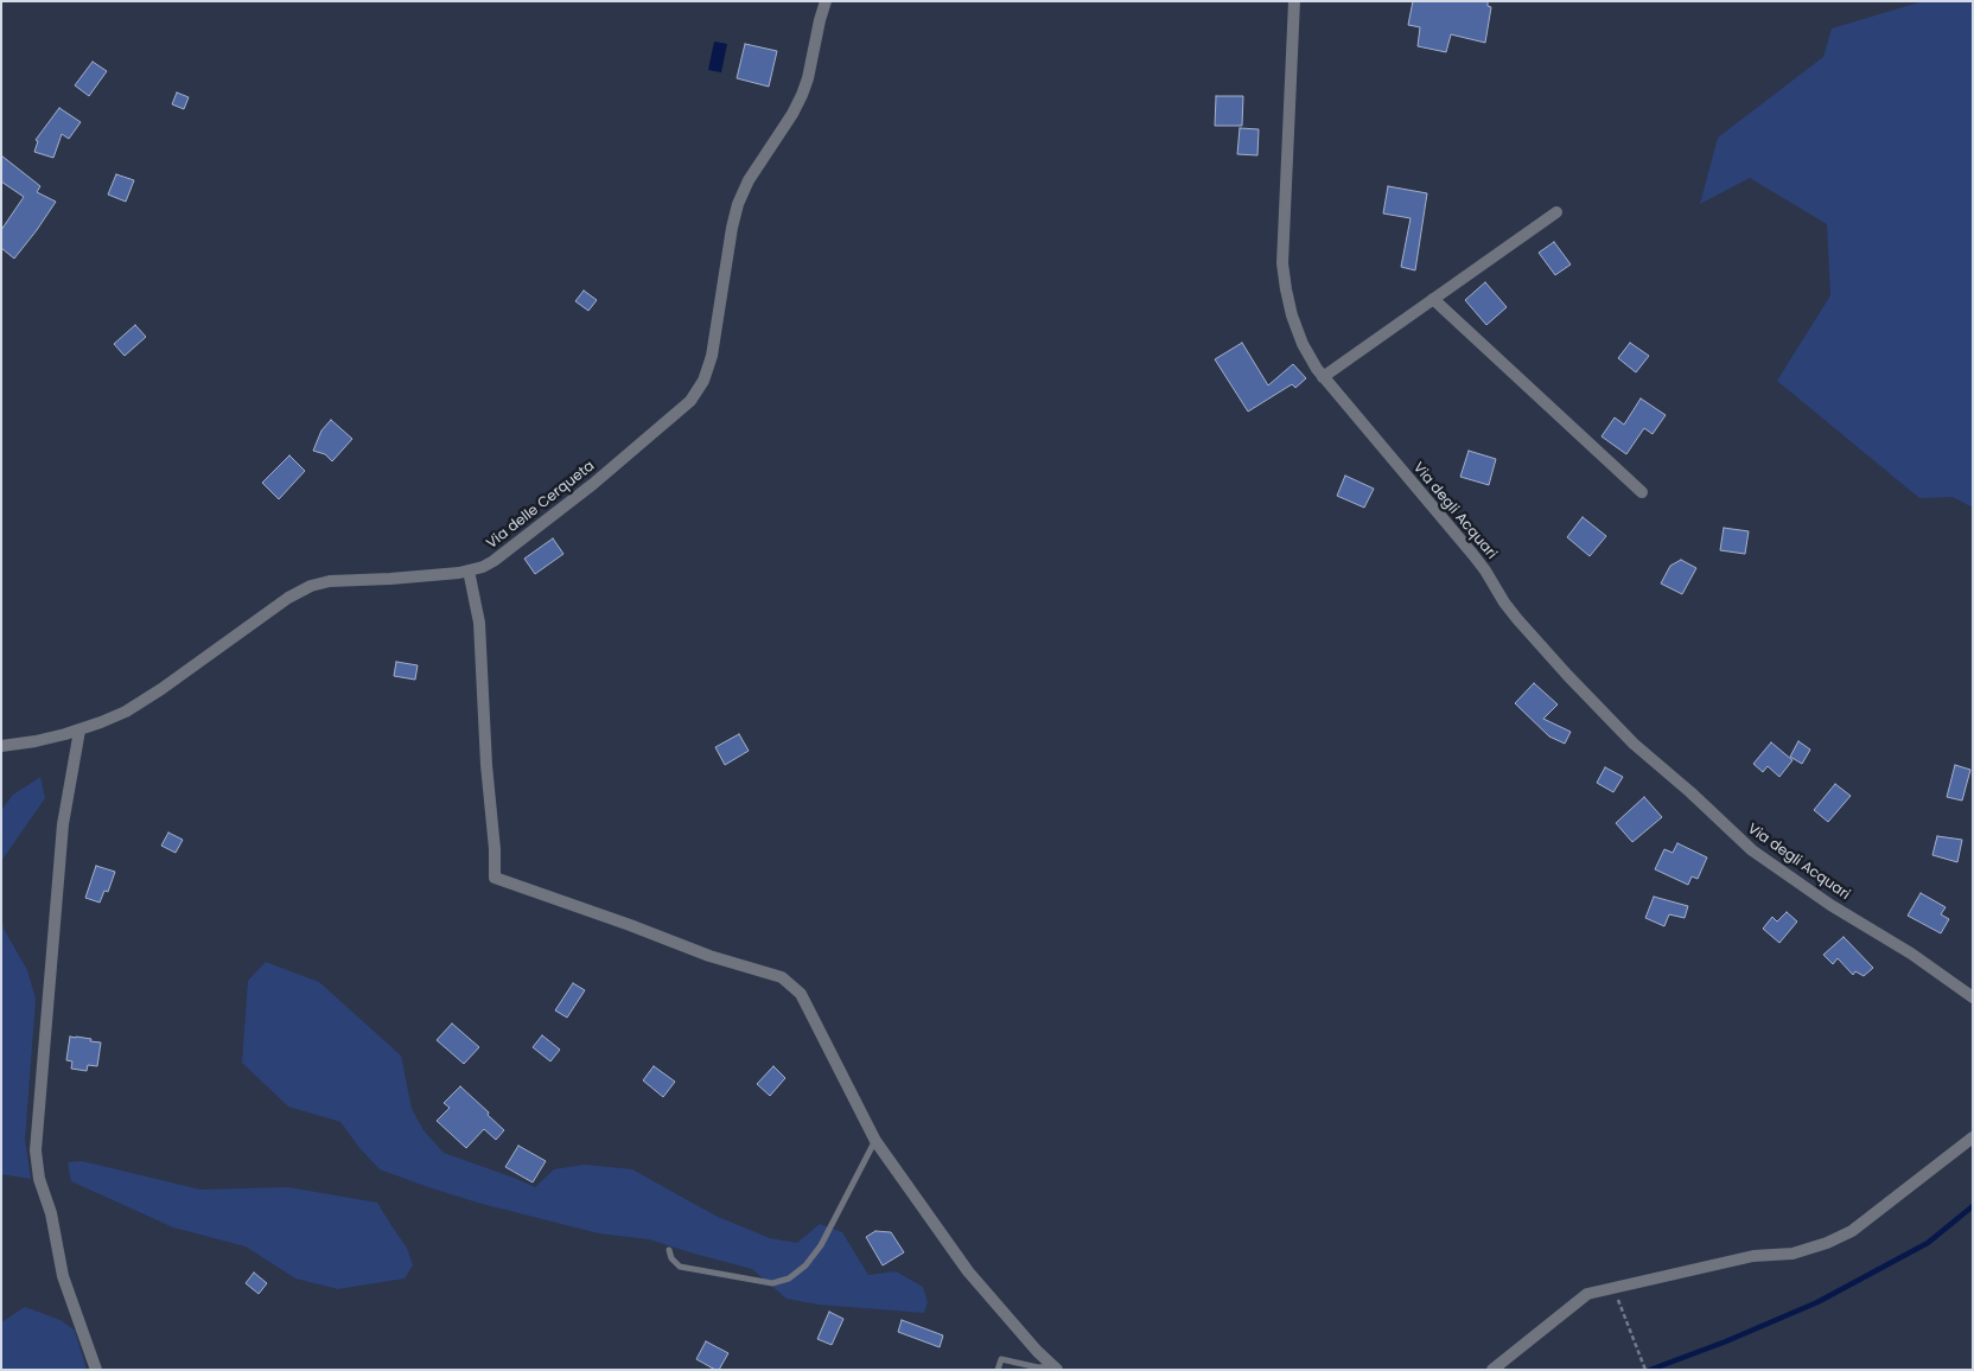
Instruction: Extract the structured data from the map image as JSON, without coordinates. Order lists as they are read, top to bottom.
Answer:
{
  "streets": {
    "street": ["Via delle Cerqueta", "Via degli Acquari"]
  }
}
